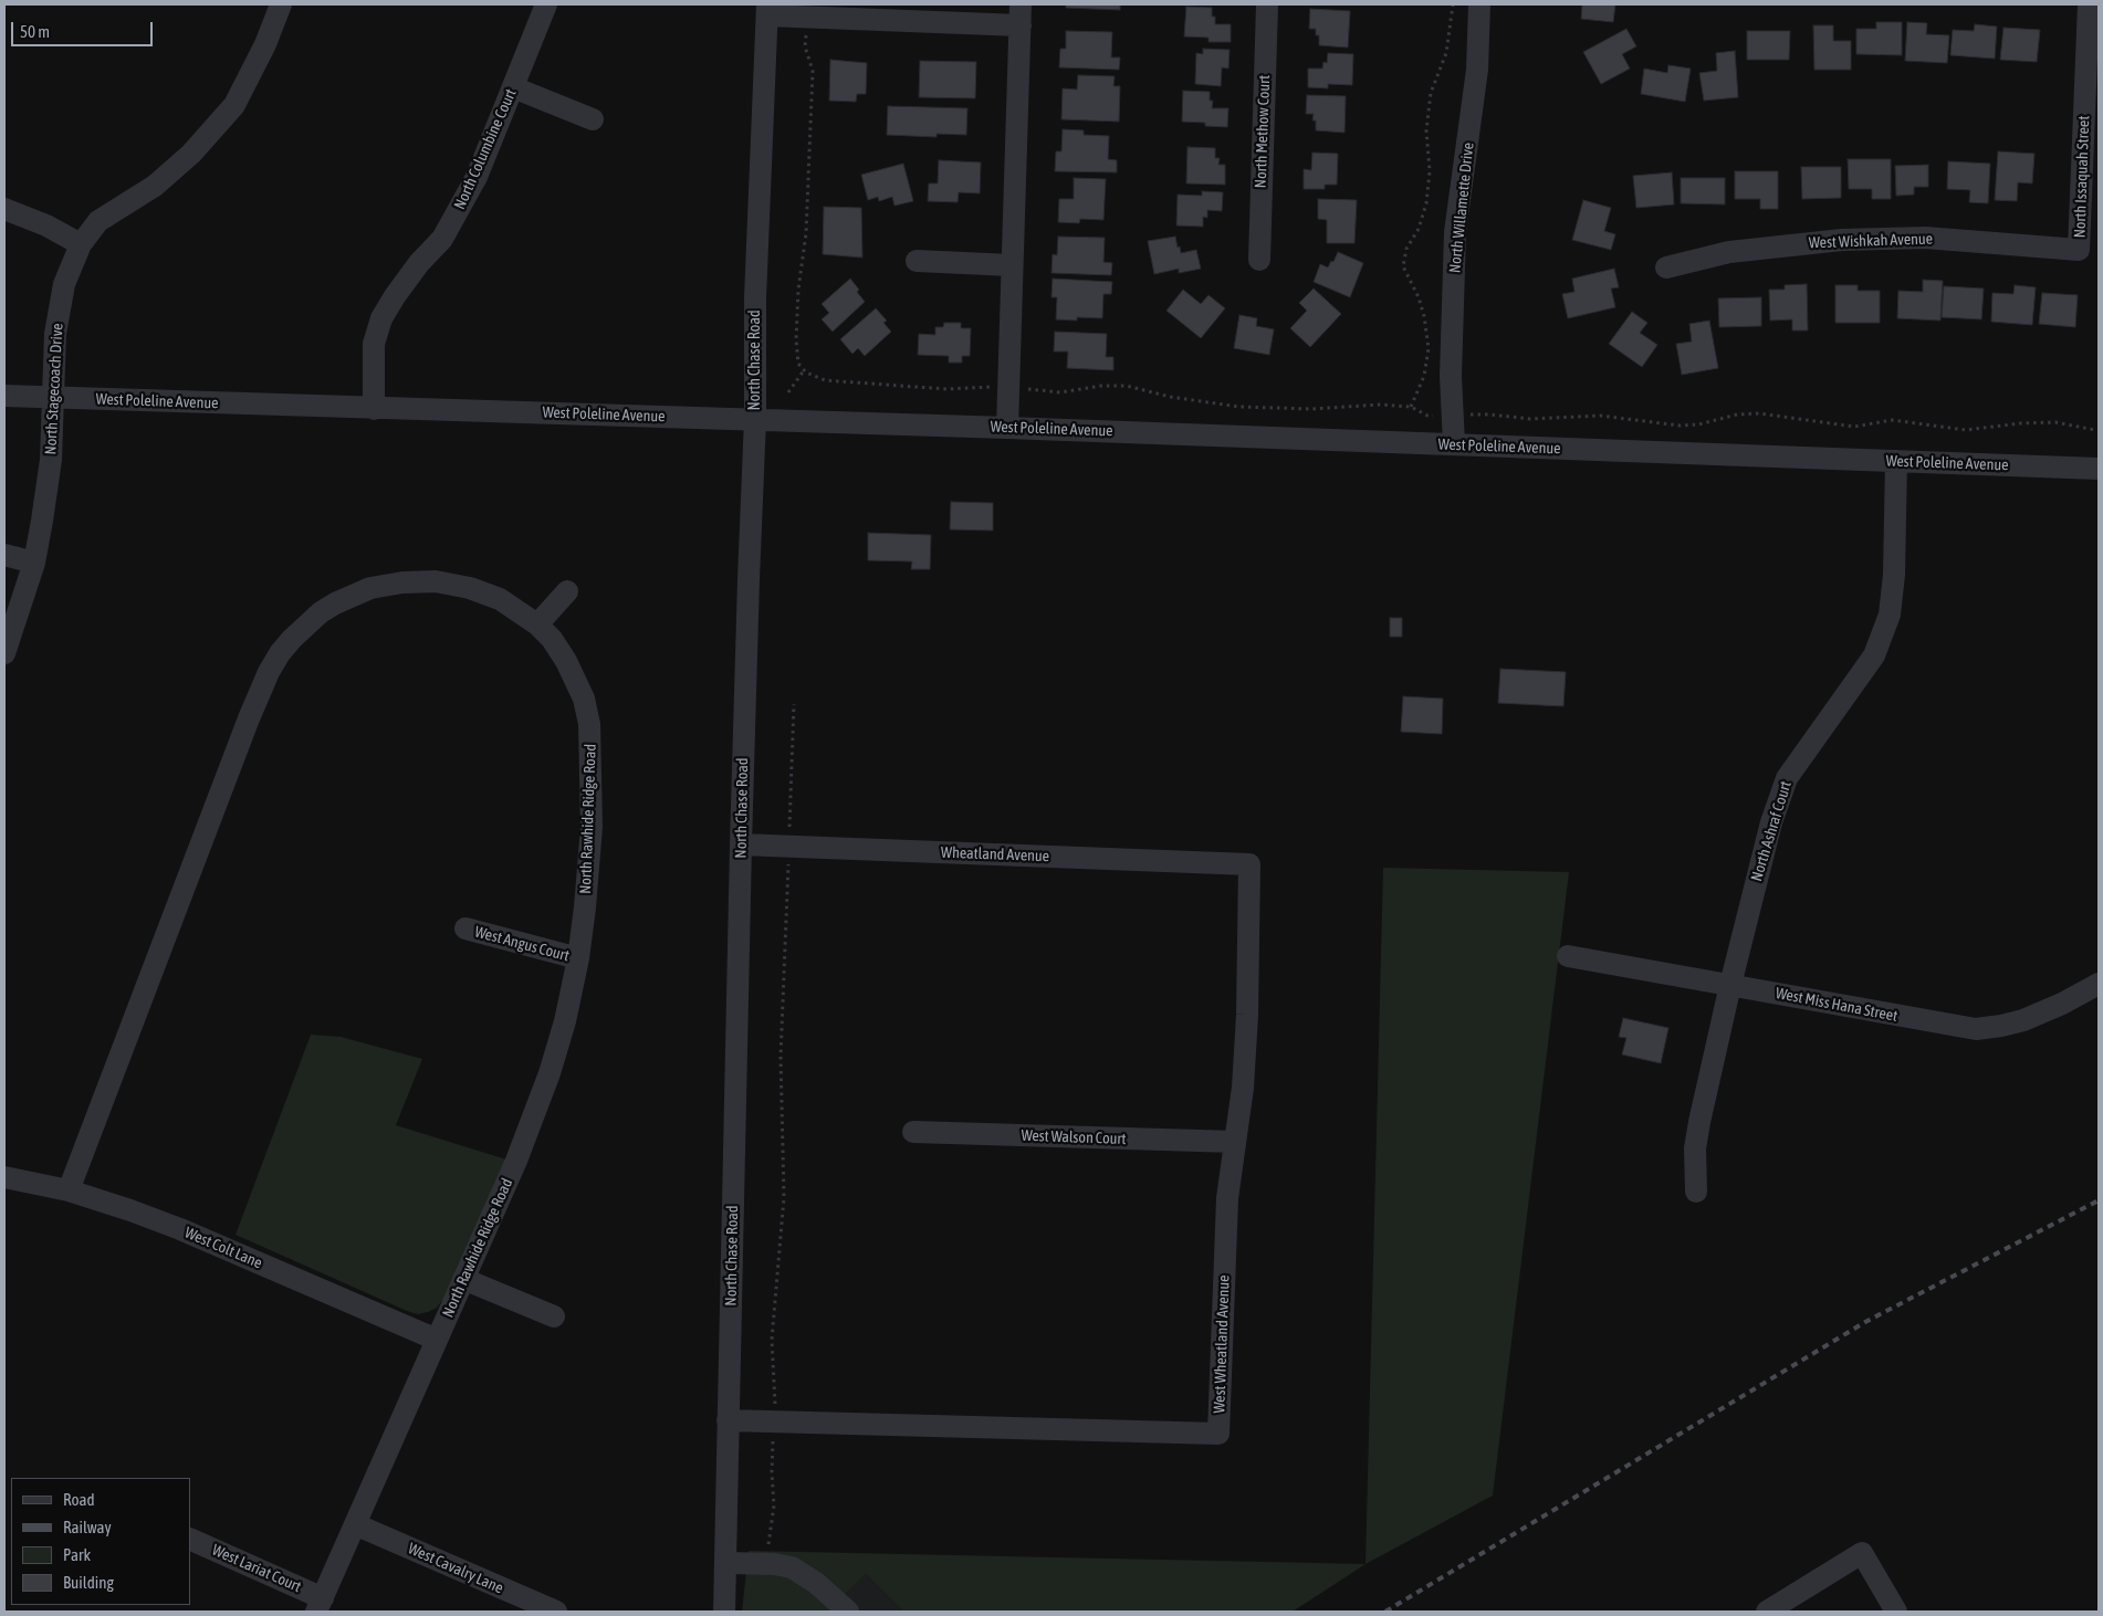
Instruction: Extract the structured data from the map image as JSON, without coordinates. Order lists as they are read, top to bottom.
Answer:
{
  "streets": {
    "street": [
      "North Methow Court",
      "North Columbine Court",
      "North Issaquah Street",
      "North Willamette Drive",
      "West Wishkah Avenue",
      "North Chase Road",
      "North Stagecoach Drive",
      "West Poleline Avenue",
      "North Rawhide Ridge Road",
      "North Ashraf Court",
      "Wheatland Avenue",
      "West Angus Court",
      "West Miss Hana Street",
      "West Walson Court",
      "West Colt Lane",
      "West Wheatland Avenue",
      "West Lariat Court",
      "West Cavalry Lane"
    ]
  },
  "crossings": [
    ["North Columbine Court", "West Poleline Avenue"],
    ["North Issaquah Street", "West Wishkah Avenue"],
    ["North Willamette Drive", "West Poleline Avenue"],
    ["North Chase Road", "West Poleline Avenue"],
    ["North Chase Road", "Wheatland Avenue"],
    ["North Chase Road", "West Wheatland Avenue"],
    ["North Stagecoach Drive", "West Poleline Avenue"],
    ["West Poleline Avenue", "North Ashraf Court"],
    ["North Rawhide Ridge Road", "West Angus Court"],
    ["North Rawhide Ridge Road", "West Colt Lane"],
    ["North Rawhide Ridge Road", "West Lariat Court"],
    ["North Rawhide Ridge Road", "West Cavalry Lane"],
    ["North Ashraf Court", "West Miss Hana Street"],
    ["Wheatland Avenue", "West Wheatland Avenue"],
    ["West Walson Court", "West Wheatland Avenue"]
  ],
  "legend": [
    "Road",
    "Railway",
    "Park",
    "Building"
  ],
  "scale_bar": "50 m"
}
